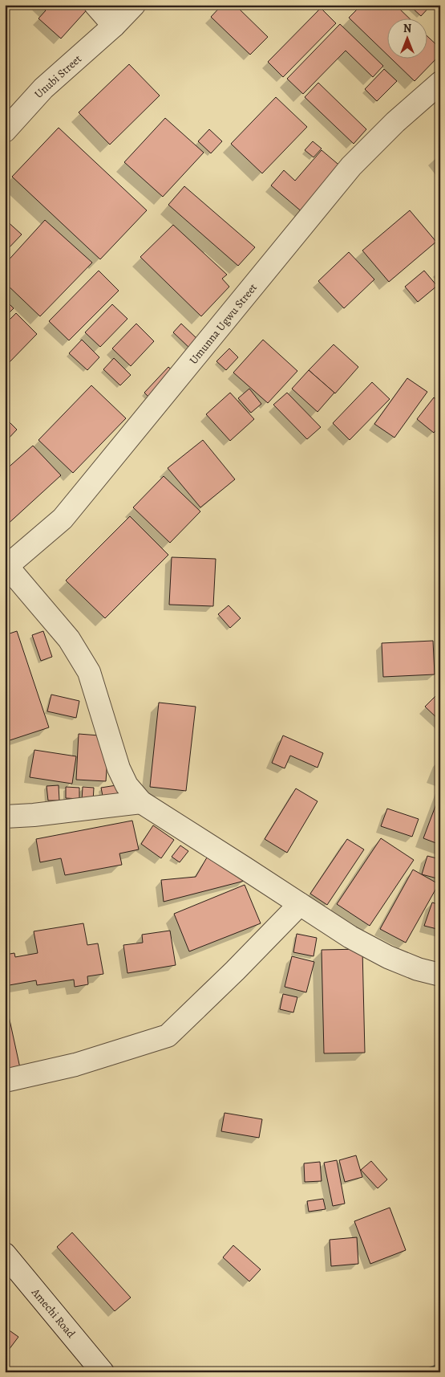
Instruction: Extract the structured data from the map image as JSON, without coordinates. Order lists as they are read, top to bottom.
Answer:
{
  "streets": {
    "street": ["Unubi Street", "Umunna Ugwu Street", "Amechi Road"]
  },
  "north": "top"
}
